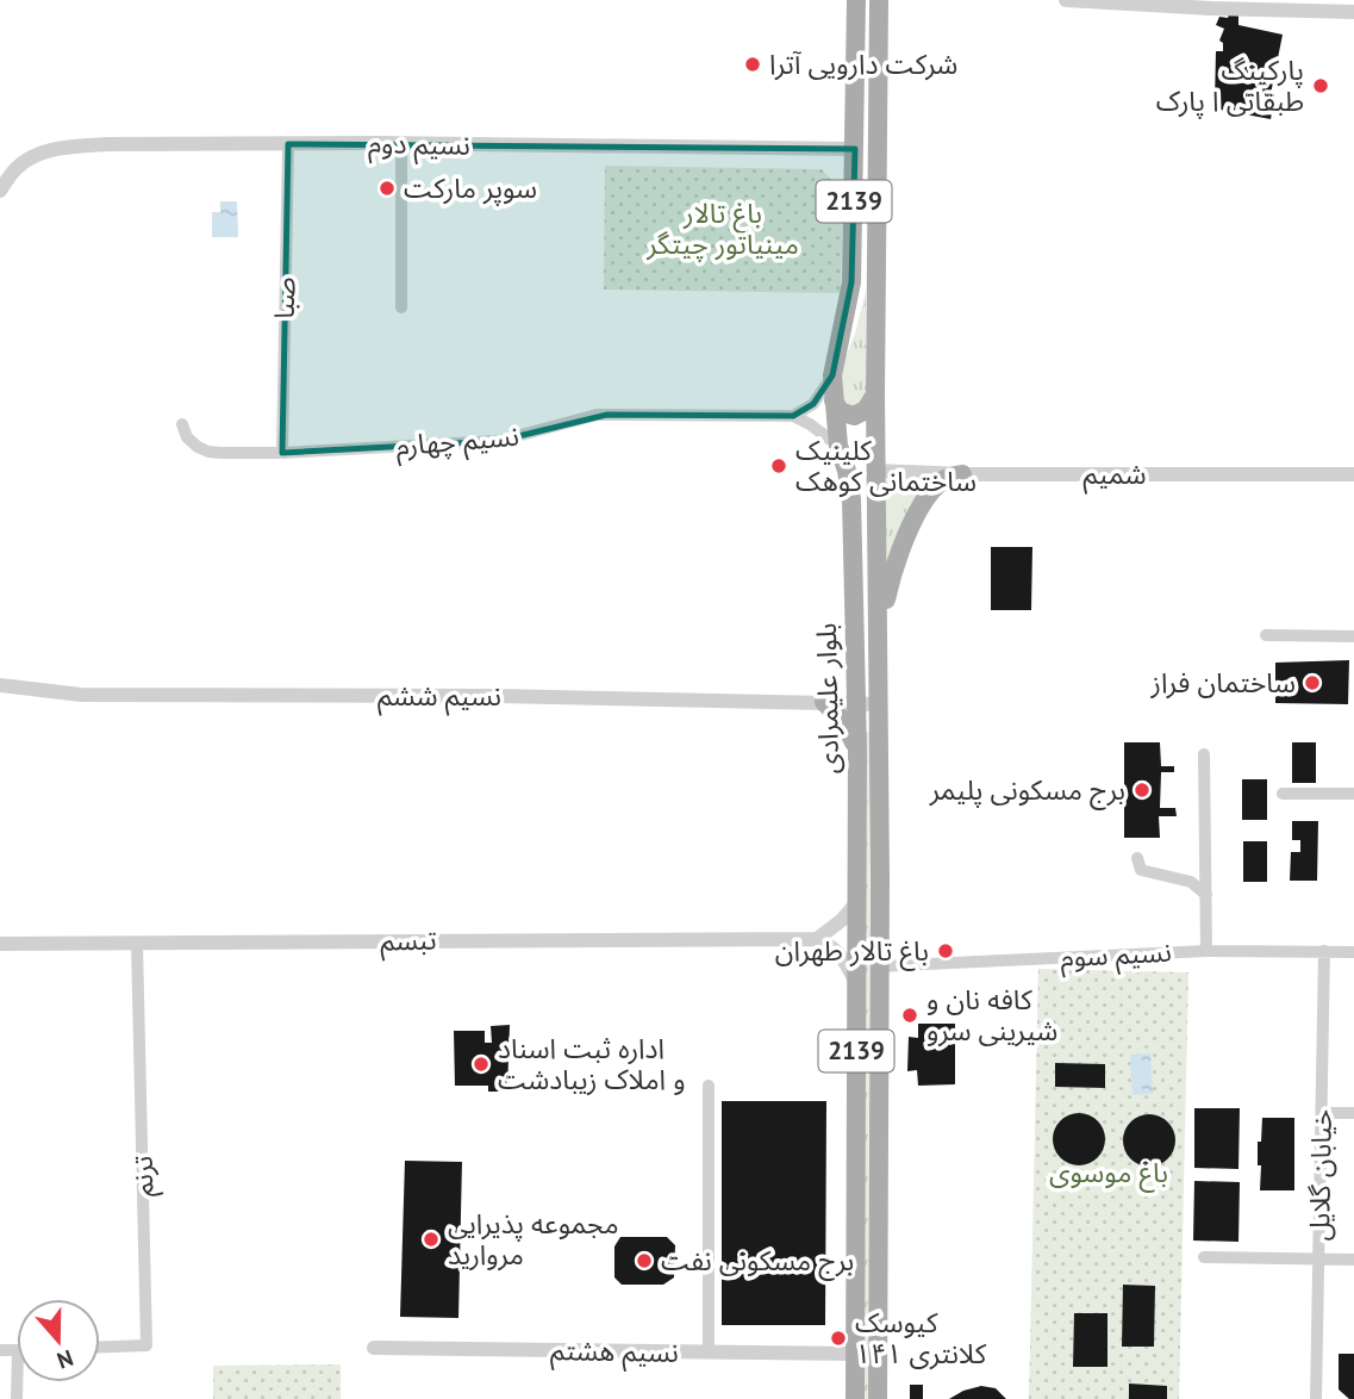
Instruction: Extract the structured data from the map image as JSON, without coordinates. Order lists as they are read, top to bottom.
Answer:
{
  "streets": {
    "main road": ["2139", "بلوار علیمرادی"],
    "street": [
      "نسیم دوم",
      "صبا",
      "نسیم چهارم",
      "شمیم",
      "نسیم ششم",
      "تبسم",
      "نسیم سوم",
      "خیابان گلایل",
      "ترنم",
      "نسیم هشتم"
    ]
  },
  "crossings": [
    ["نسیم دوم", "صبا"],
    ["نسیم دوم", "بلوار علیمرادی"],
    ["صبا", "نسیم چهارم"],
    ["شمیم", "بلوار علیمرادی"],
    ["نسیم ششم", "بلوار علیمرادی"],
    ["بلوار علیمرادی", "نسیم سوم"],
    ["بلوار علیمرادی", "نسیم هشتم"],
    ["تبسم", "ترنم"],
    ["نسیم سوم", "خیابان گلایل"]
  ],
  "parks": ["باغ تالار مینیاتور چیتگر", "باغ موسوی"],
  "places": [
    "شرکت دارویی آترا",
    "پارکینگ طبقاتی ا پارک",
    "سوپر مارکت",
    "کلینیک ساختمانی کوهک",
    "ساختمان فراز",
    "برج مسکونی پلیمر",
    "باغ تالار طهران",
    "کافه نان و شیرینی سرو",
    "اداره ثبت اسناد و املاک زیبادشت",
    "مجموعه پذیرایی مروارید",
    "برج مسکونی نفت",
    "کیوسک کلانتری ۱۴۱"
  ],
  "north": "bottom"
}
